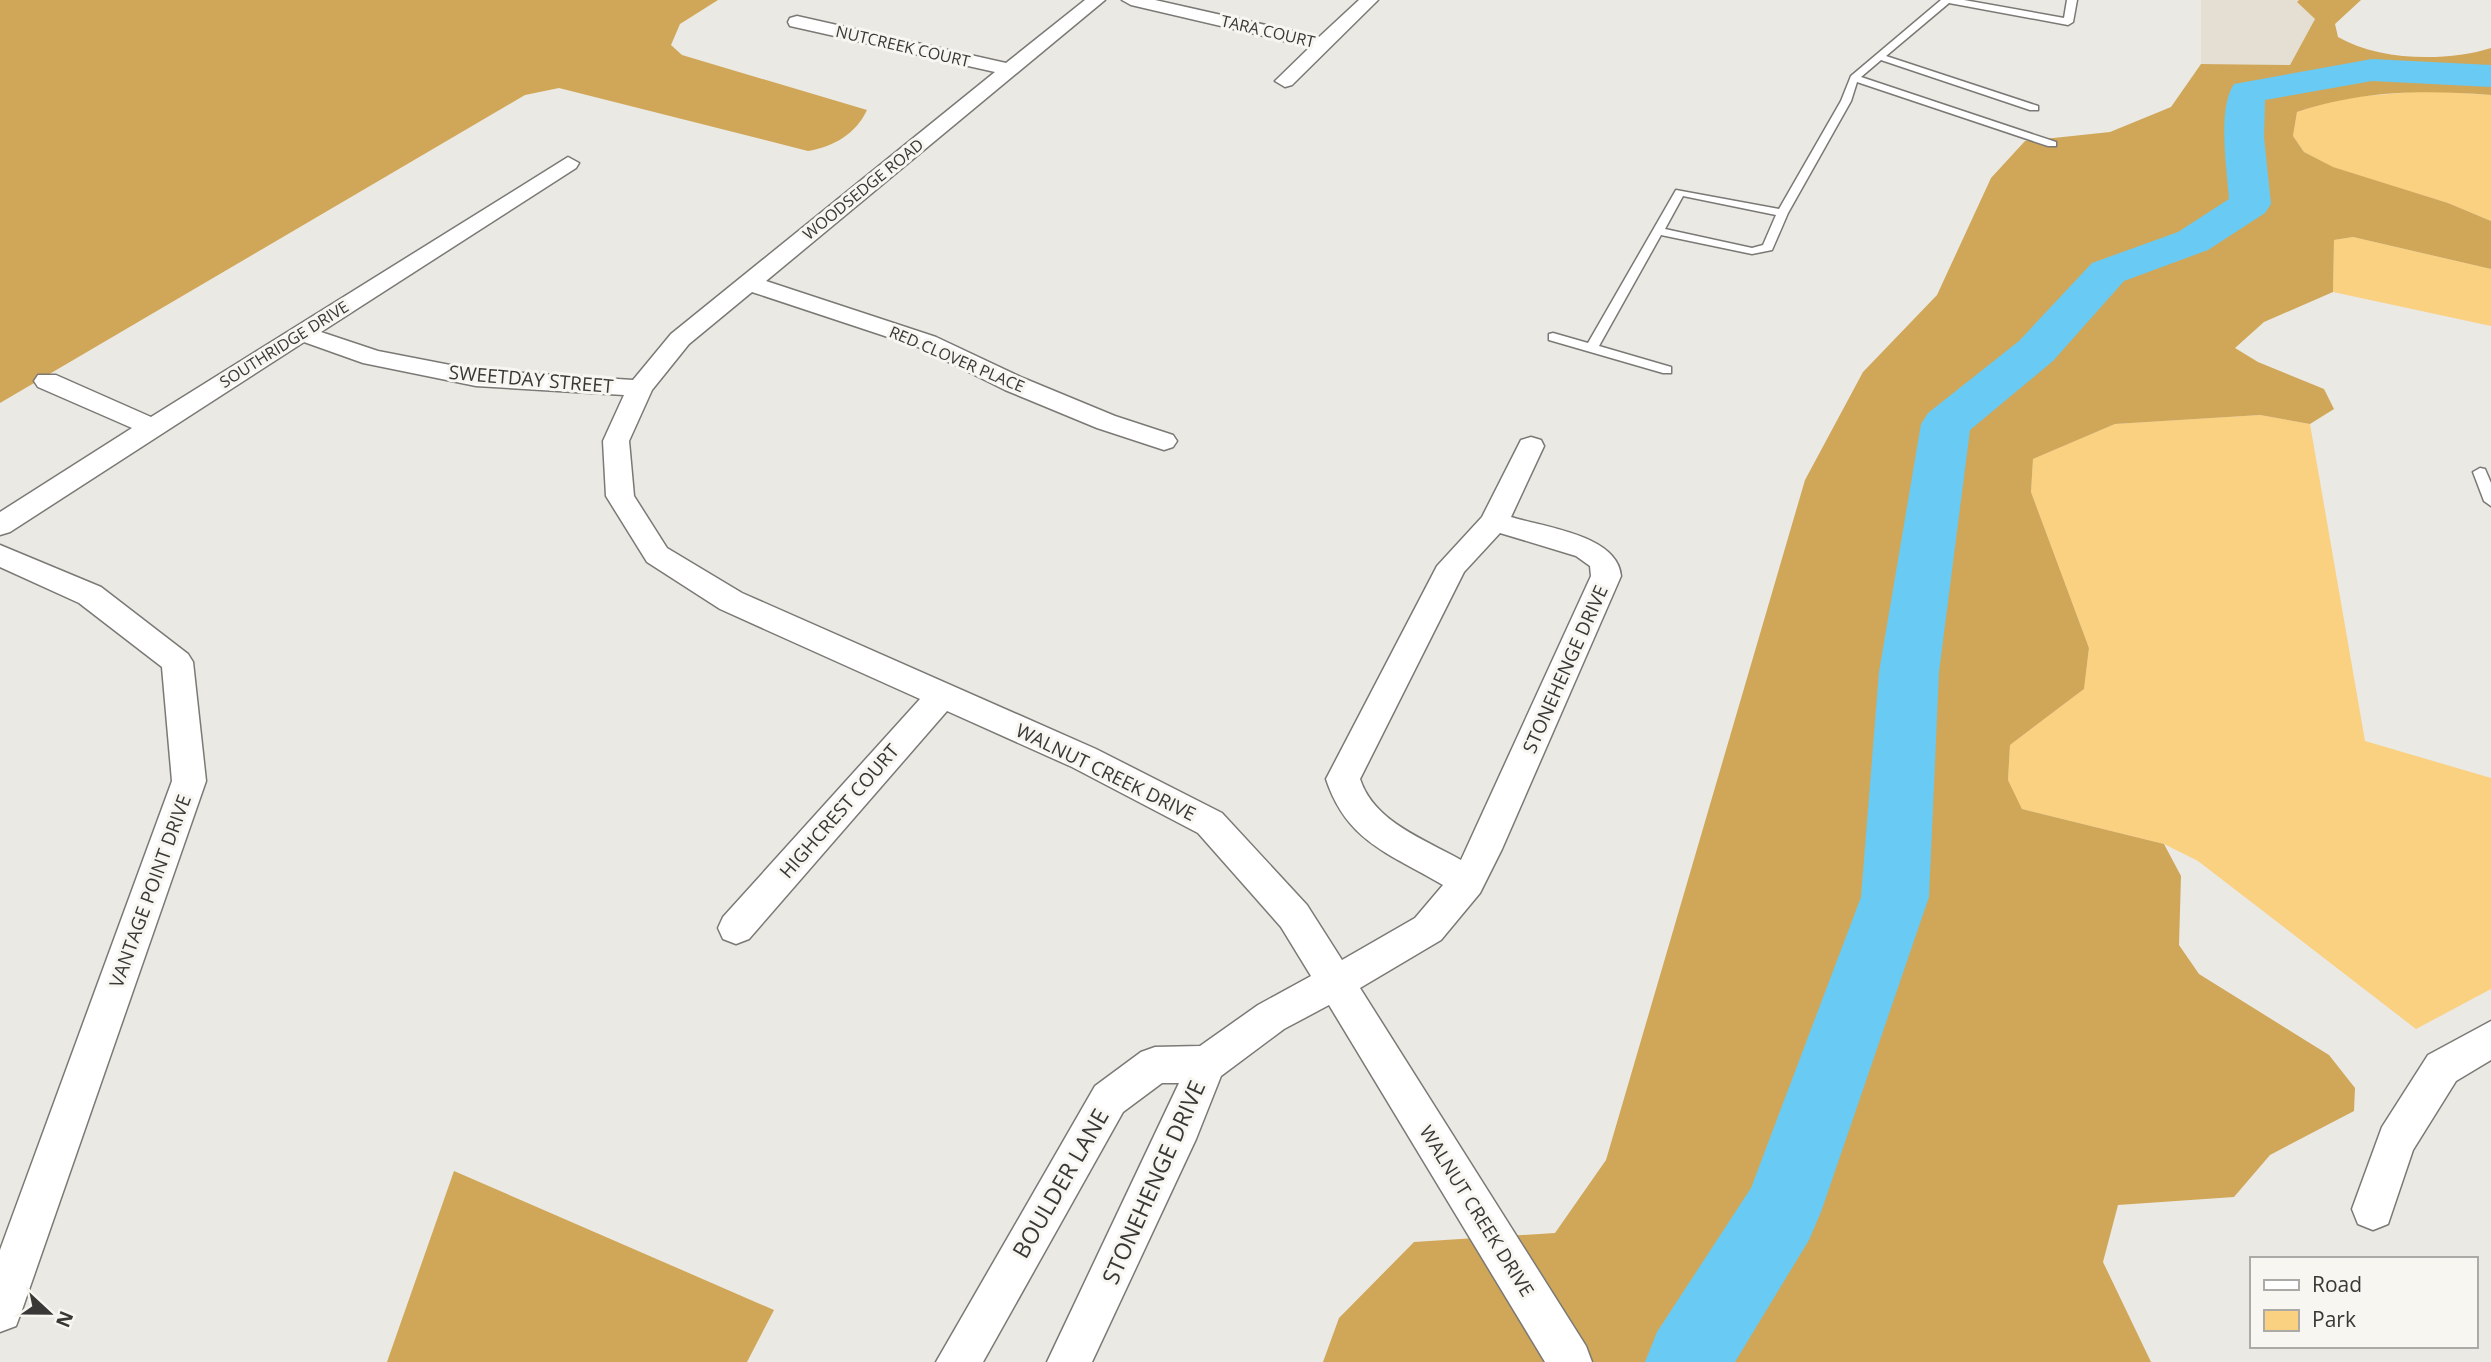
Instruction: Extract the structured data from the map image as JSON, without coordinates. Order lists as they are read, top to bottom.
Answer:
{
  "streets": {
    "street": [
      "TARA COURT",
      "NUTCREEK COURT",
      "WOODSEDGE ROAD",
      "SOUTHRIDGE DRIVE",
      "RED CLOVER PLACE",
      "SWEETDAY STREET",
      "STONEHENGE DRIVE",
      "WALNUT CREEK DRIVE",
      "HIGHCREST COURT",
      "VANTAGE POINT DRIVE",
      "BOULDER LANE"
    ]
  },
  "crossings": [
    ["NUTCREEK COURT", "WOODSEDGE ROAD"],
    ["WOODSEDGE ROAD", "RED CLOVER PLACE"],
    ["WOODSEDGE ROAD", "SWEETDAY STREET"],
    ["WOODSEDGE ROAD", "WALNUT CREEK DRIVE"],
    ["SOUTHRIDGE DRIVE", "SWEETDAY STREET"],
    ["SWEETDAY STREET", "WALNUT CREEK DRIVE"],
    ["STONEHENGE DRIVE", "WALNUT CREEK DRIVE"],
    ["STONEHENGE DRIVE", "BOULDER LANE"],
    ["WALNUT CREEK DRIVE", "HIGHCREST COURT"]
  ],
  "legend": ["Road", "Park"],
  "north": "right"
}
